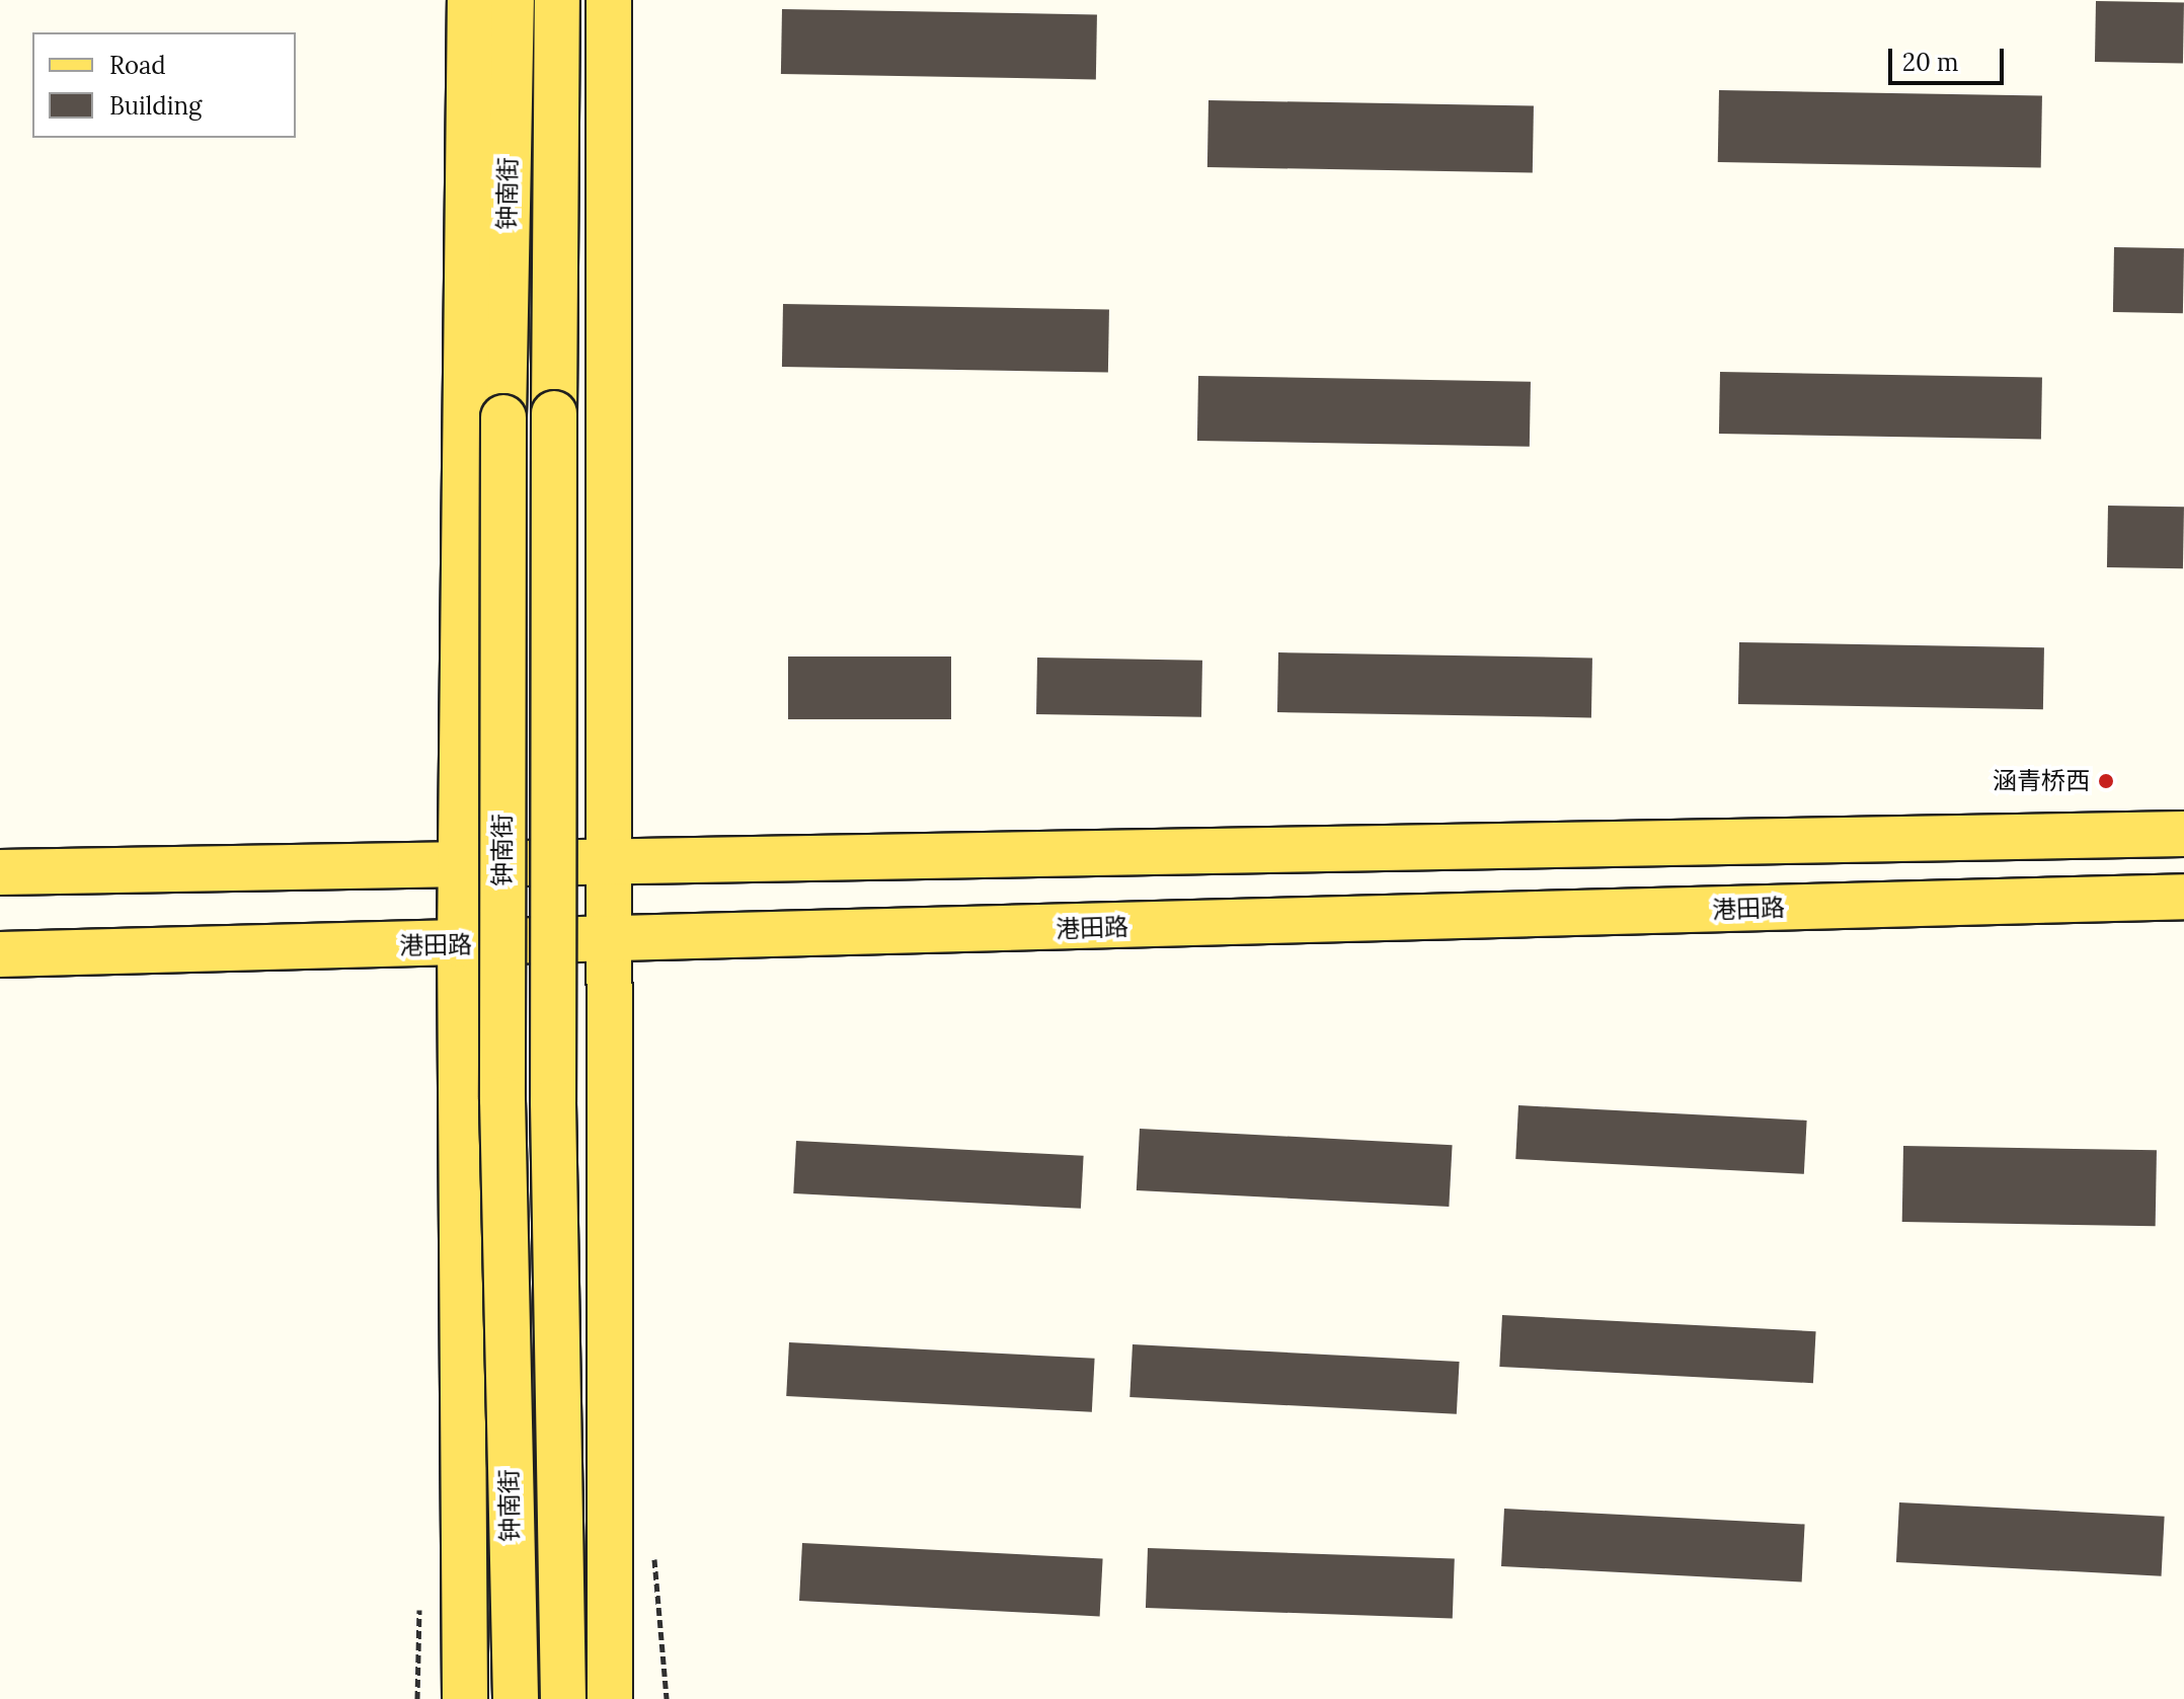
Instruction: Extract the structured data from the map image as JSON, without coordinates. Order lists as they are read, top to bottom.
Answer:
{
  "streets": {
    "main road": ["钟南街", "港田路"]
  },
  "places": ["涵青桥西"],
  "legend": ["Road", "Building"],
  "scale_bar": "20 m"
}
